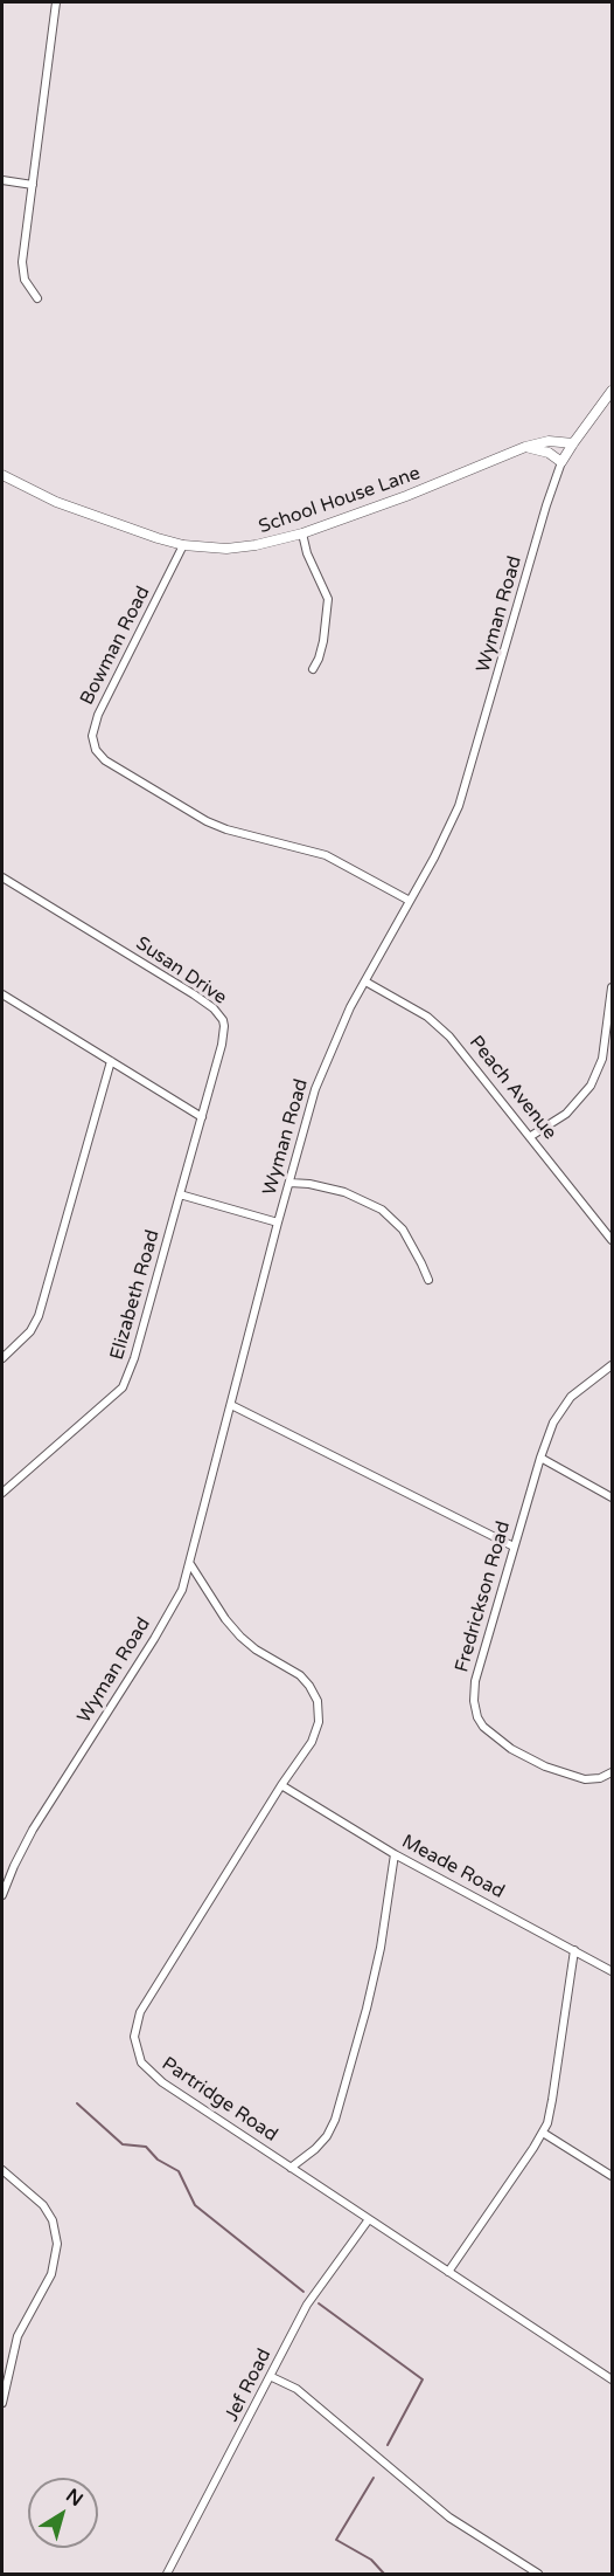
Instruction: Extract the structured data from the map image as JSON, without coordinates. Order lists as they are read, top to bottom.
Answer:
{
  "streets": {
    "street": [
      "School House Lane",
      "Wyman Road",
      "Bowman Road",
      "Susan Drive",
      "Peach Avenue",
      "Elizabeth Road",
      "Fredrickson Road",
      "Meade Road",
      "Partridge Road",
      "Jef Road"
    ]
  },
  "crossings": [
    ["School House Lane", "Wyman Road"],
    ["School House Lane", "Bowman Road"],
    ["Wyman Road", "Bowman Road"],
    ["Wyman Road", "Peach Avenue"],
    ["Wyman Road", "Partridge Road"],
    ["Susan Drive", "Elizabeth Road"],
    ["Meade Road", "Partridge Road"],
    ["Partridge Road", "Jef Road"]
  ],
  "north": "top right"
}
